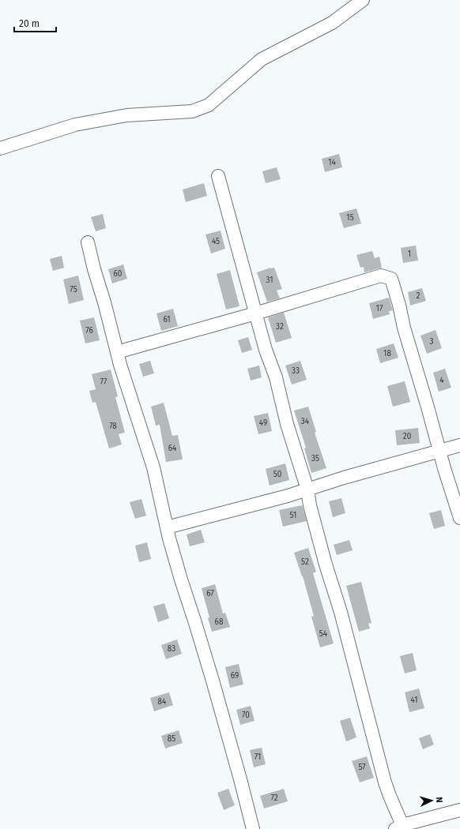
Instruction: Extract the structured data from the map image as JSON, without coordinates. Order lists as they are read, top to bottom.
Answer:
{
  "house_numbers": [
    "14",
    "15",
    "45",
    "1",
    "60",
    "31",
    "75",
    "2",
    "17",
    "61",
    "32",
    "76",
    "3",
    "18",
    "33",
    "4",
    "77",
    "34",
    "49",
    "78",
    "20",
    "64",
    "35",
    "50",
    "51",
    "52",
    "67",
    "68",
    "54",
    "83",
    "69",
    "41",
    "84",
    "70",
    "85",
    "71",
    "57",
    "72"
  ],
  "scale_bar": "20 m",
  "north": "right"
}
